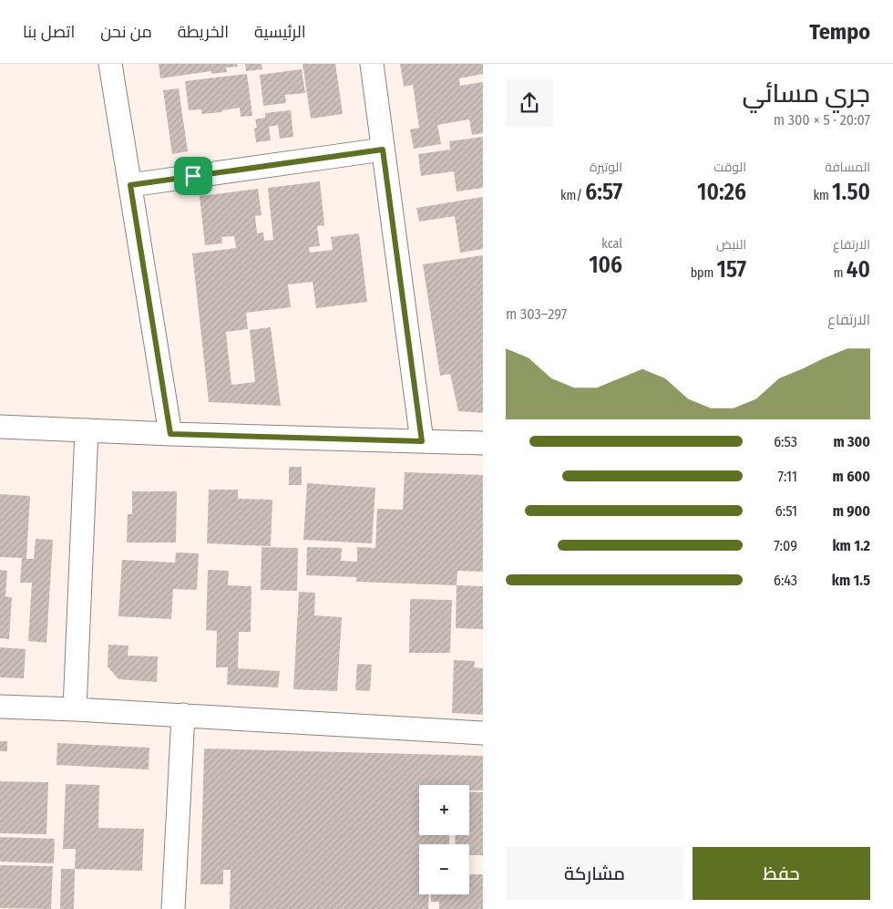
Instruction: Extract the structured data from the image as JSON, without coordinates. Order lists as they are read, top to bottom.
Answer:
{
  "page": {
    "header": "Tempo",
    "nav": [
      "الرئيسية",
      "الخريطة",
      "من نحن",
      "اتصل بنا"
    ],
    "heading": ["جري مسائي", "20:07 · 5 × 300 m"],
    "stats": [
      ["المسافة", "1.50 km"],
      ["الوقت", "10:26"],
      ["الوتيرة", "6:57 /km"],
      ["الارتفاع", "40 m"],
      ["النبض", "157 bpm"],
      ["kcal", "106"]
    ],
    "chart": ["الارتفاع", "297–303 m"],
    "list": [
      {
        "name": "300 m",
        "note": "6:53"
      },
      {
        "name": "600 m",
        "note": "7:11"
      },
      {
        "name": "900 m",
        "note": "6:51"
      },
      {
        "name": "1.2 km",
        "note": "7:09"
      },
      {
        "name": "1.5 km",
        "note": "6:43"
      }
    ],
    "map_buttons": ["+", "−"],
    "buttons": ["حفظ", "مشاركة"]
  }
}
